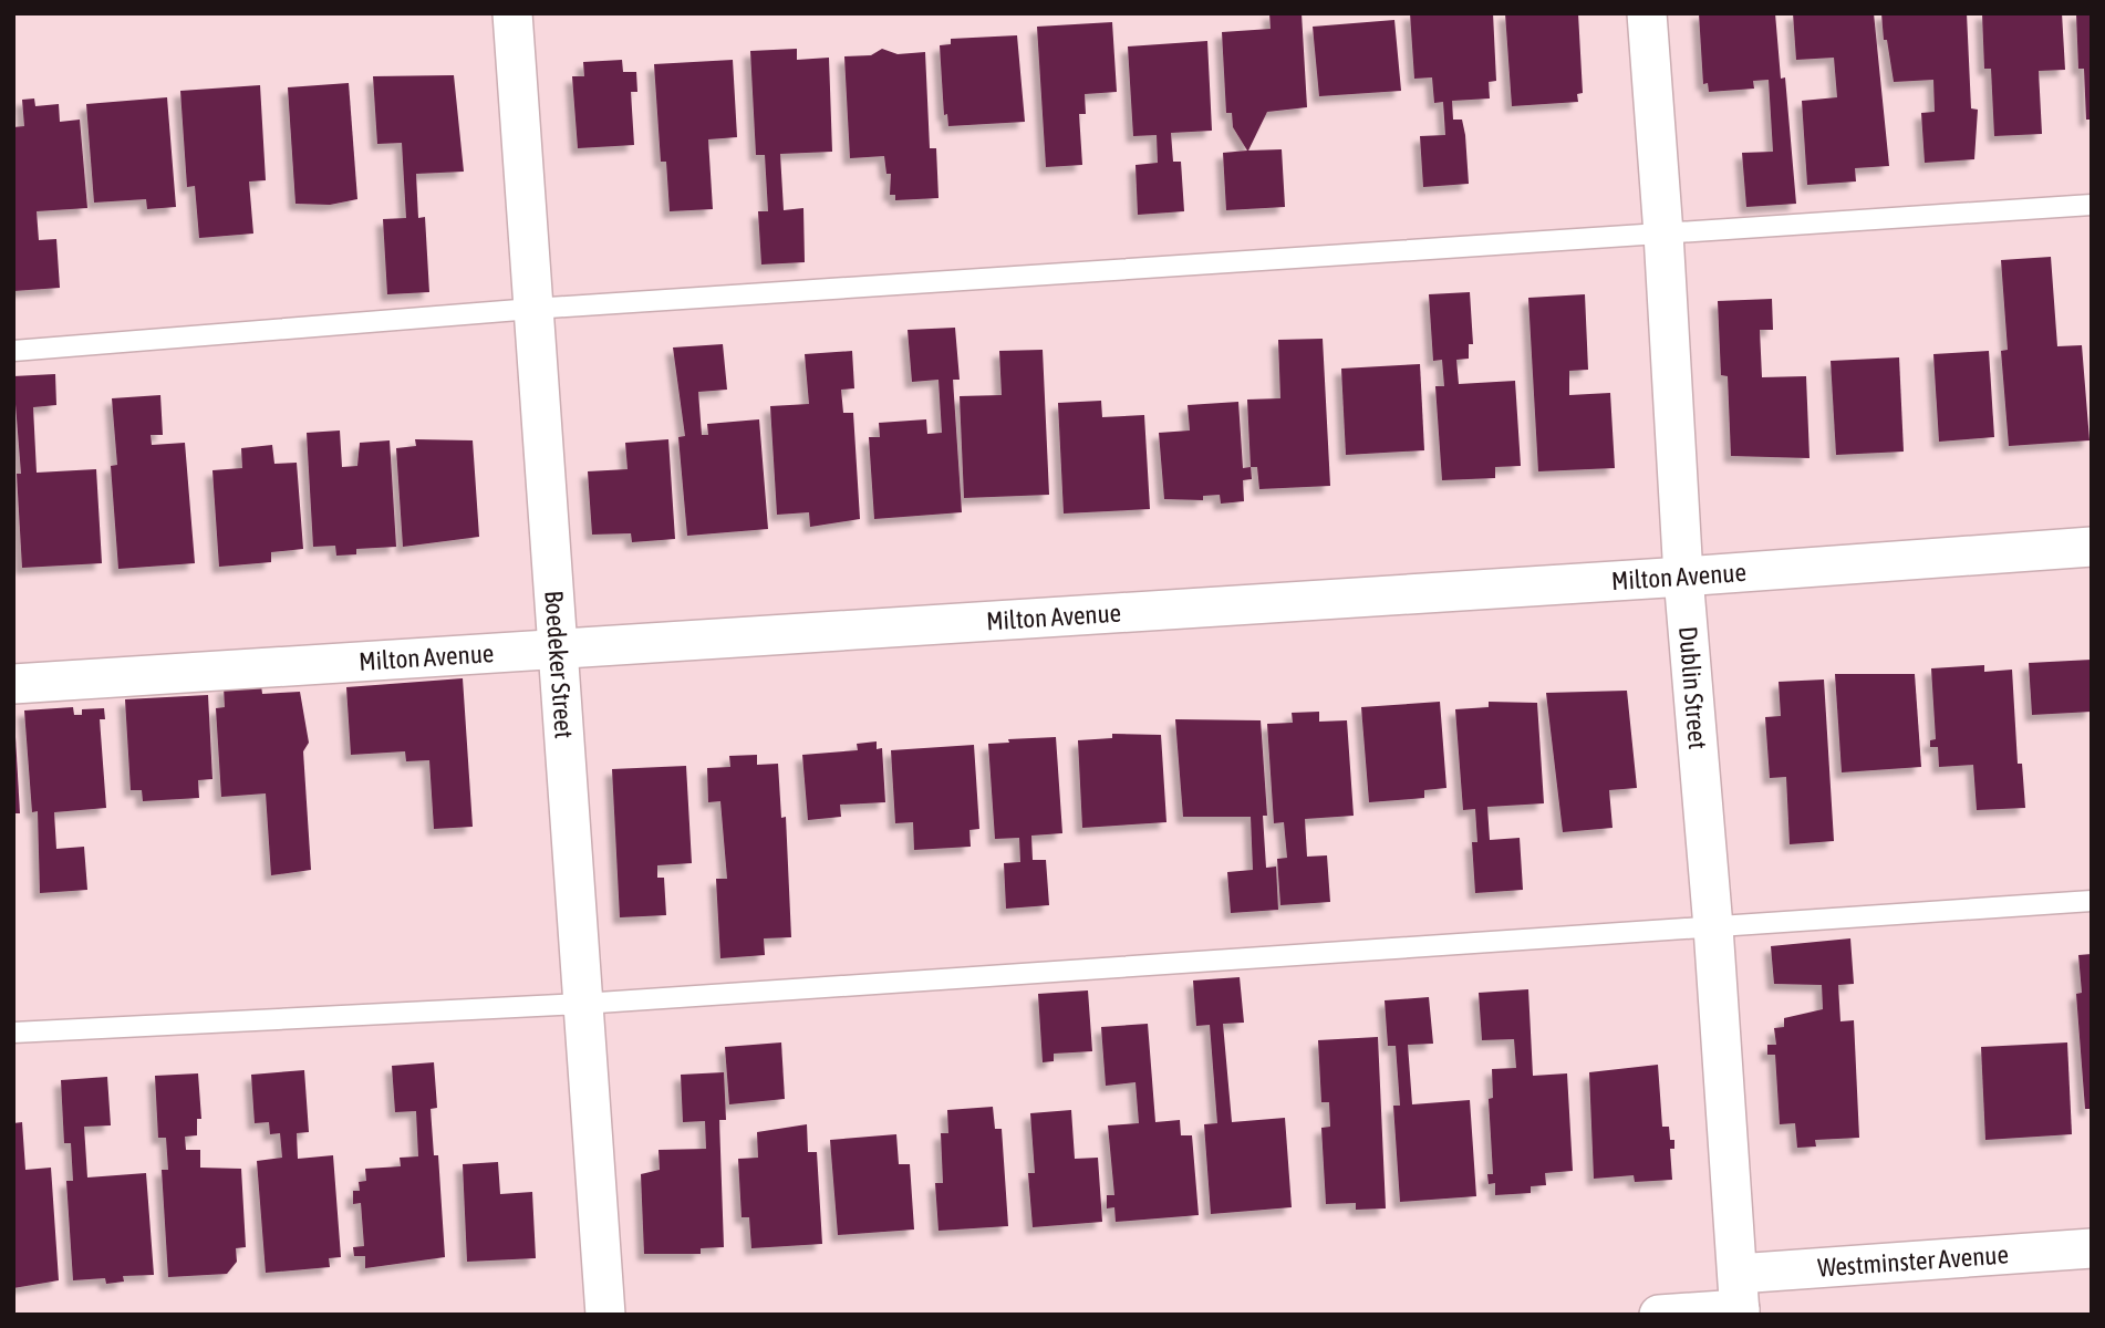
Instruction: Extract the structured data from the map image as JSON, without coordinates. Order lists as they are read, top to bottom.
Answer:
{
  "streets": {
    "street": [
      "Milton Avenue",
      "Boedeker Street",
      "Dublin Street",
      "Westminster Avenue"
    ]
  },
  "crossings": [
    ["Milton Avenue", "Boedeker Street"],
    ["Milton Avenue", "Dublin Street"],
    ["Dublin Street", "Westminster Avenue"]
  ]
}
